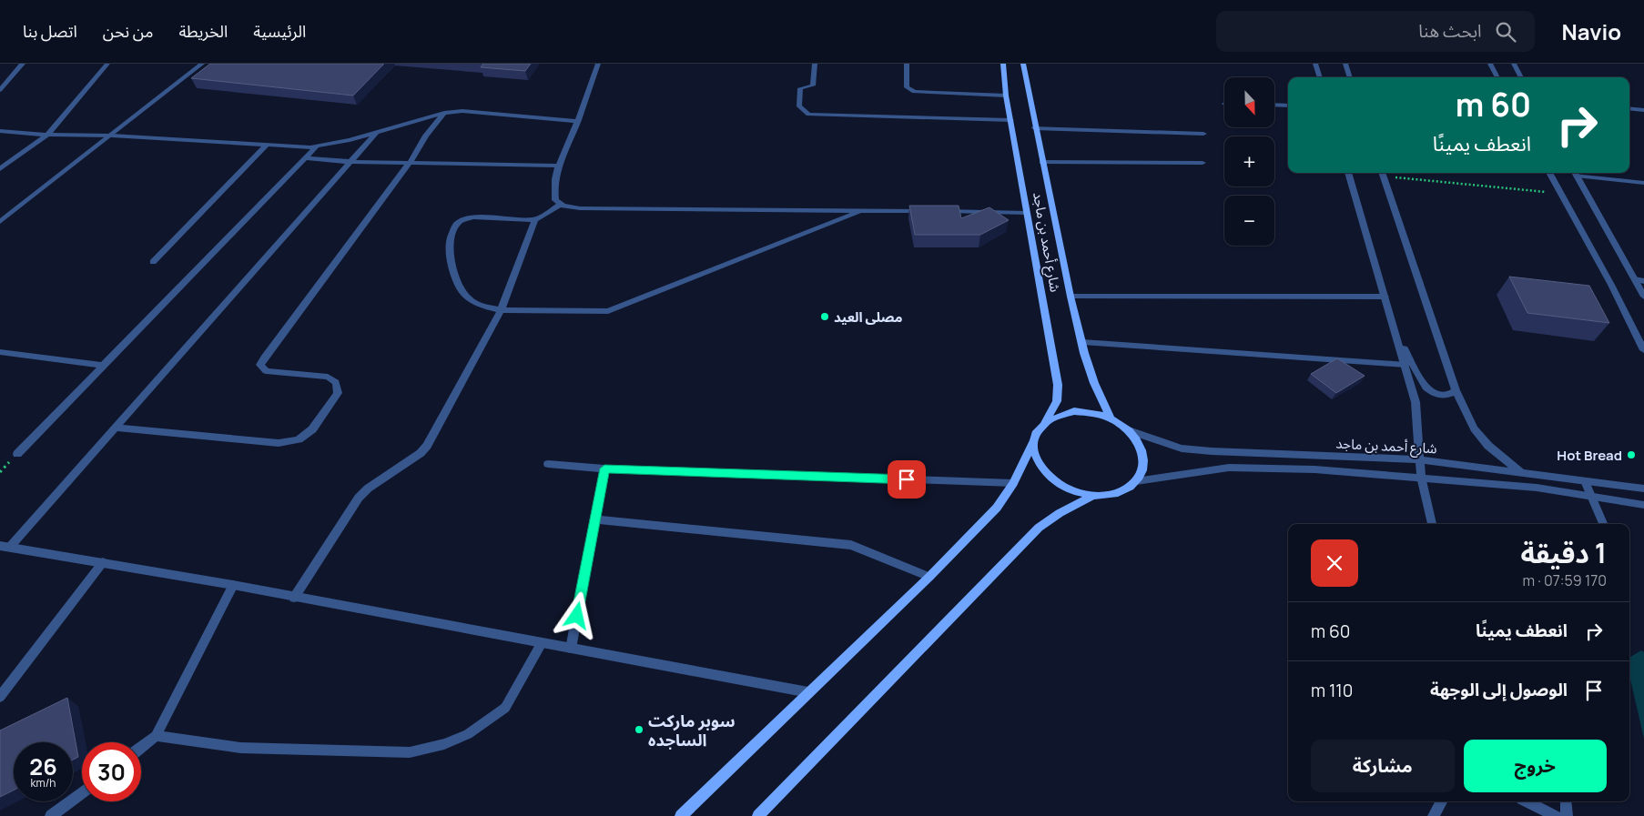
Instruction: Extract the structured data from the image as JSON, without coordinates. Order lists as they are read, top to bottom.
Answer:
{
  "streets": {
    "main road": ["شارع أحمد بن ماجد"]
  },
  "places": ["مصلى العيد", "Hot Bread", "سوبر ماركت الساجده"],
  "north": "bottom",
  "page": {
    "header": "Navio",
    "search": "ابحث هنا",
    "nav": [
      "الرئيسية",
      "الخريطة",
      "من نحن",
      "اتصل بنا"
    ],
    "map_buttons": ["+", "−"],
    "turn": ["60 m", "انعطف يمينًا"],
    "heading": ["1 دقيقة", "170 m · 07:59"],
    "list": [
      {
        "name": "انعطف يمينًا",
        "value": "60 m"
      },
      {
        "name": "الوصول إلى الوجهة",
        "value": "110 m"
      }
    ],
    "buttons": ["خروج", "مشاركة"],
    "speed": "26 km/h",
    "limit": "30"
  }
}
